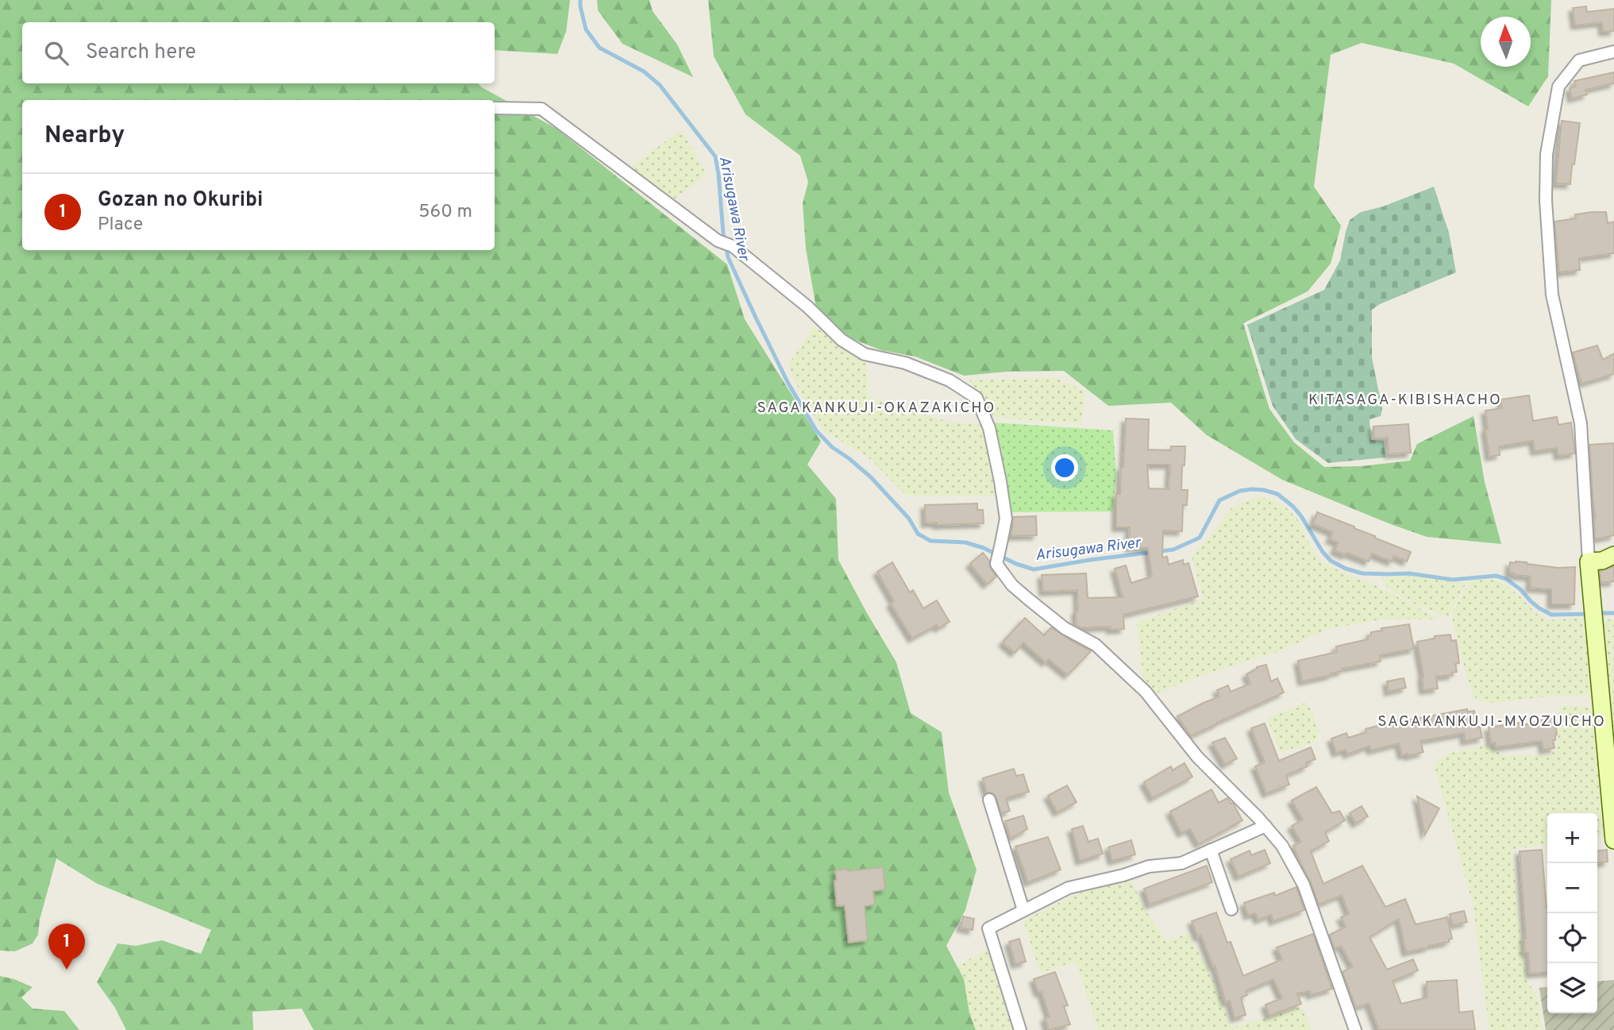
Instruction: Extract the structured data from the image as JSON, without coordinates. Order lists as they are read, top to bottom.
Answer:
{
  "districts": ["KITASAGA-KIBISHACHO", "SAGAKANKUJI-OKAZAKICHO", "SAGAKANKUJI-MYOZUICHO"],
  "water": ["Arisugawa River"],
  "north": "top",
  "page": {
    "search": "Search here",
    "heading": "Nearby",
    "list": [
      {
        "mark": "1",
        "name": "Gozan no Okuribi",
        "note": "Place",
        "value": "560 m"
      }
    ],
    "map_buttons": ["+", "−"],
    "pins": "1"
  }
}
